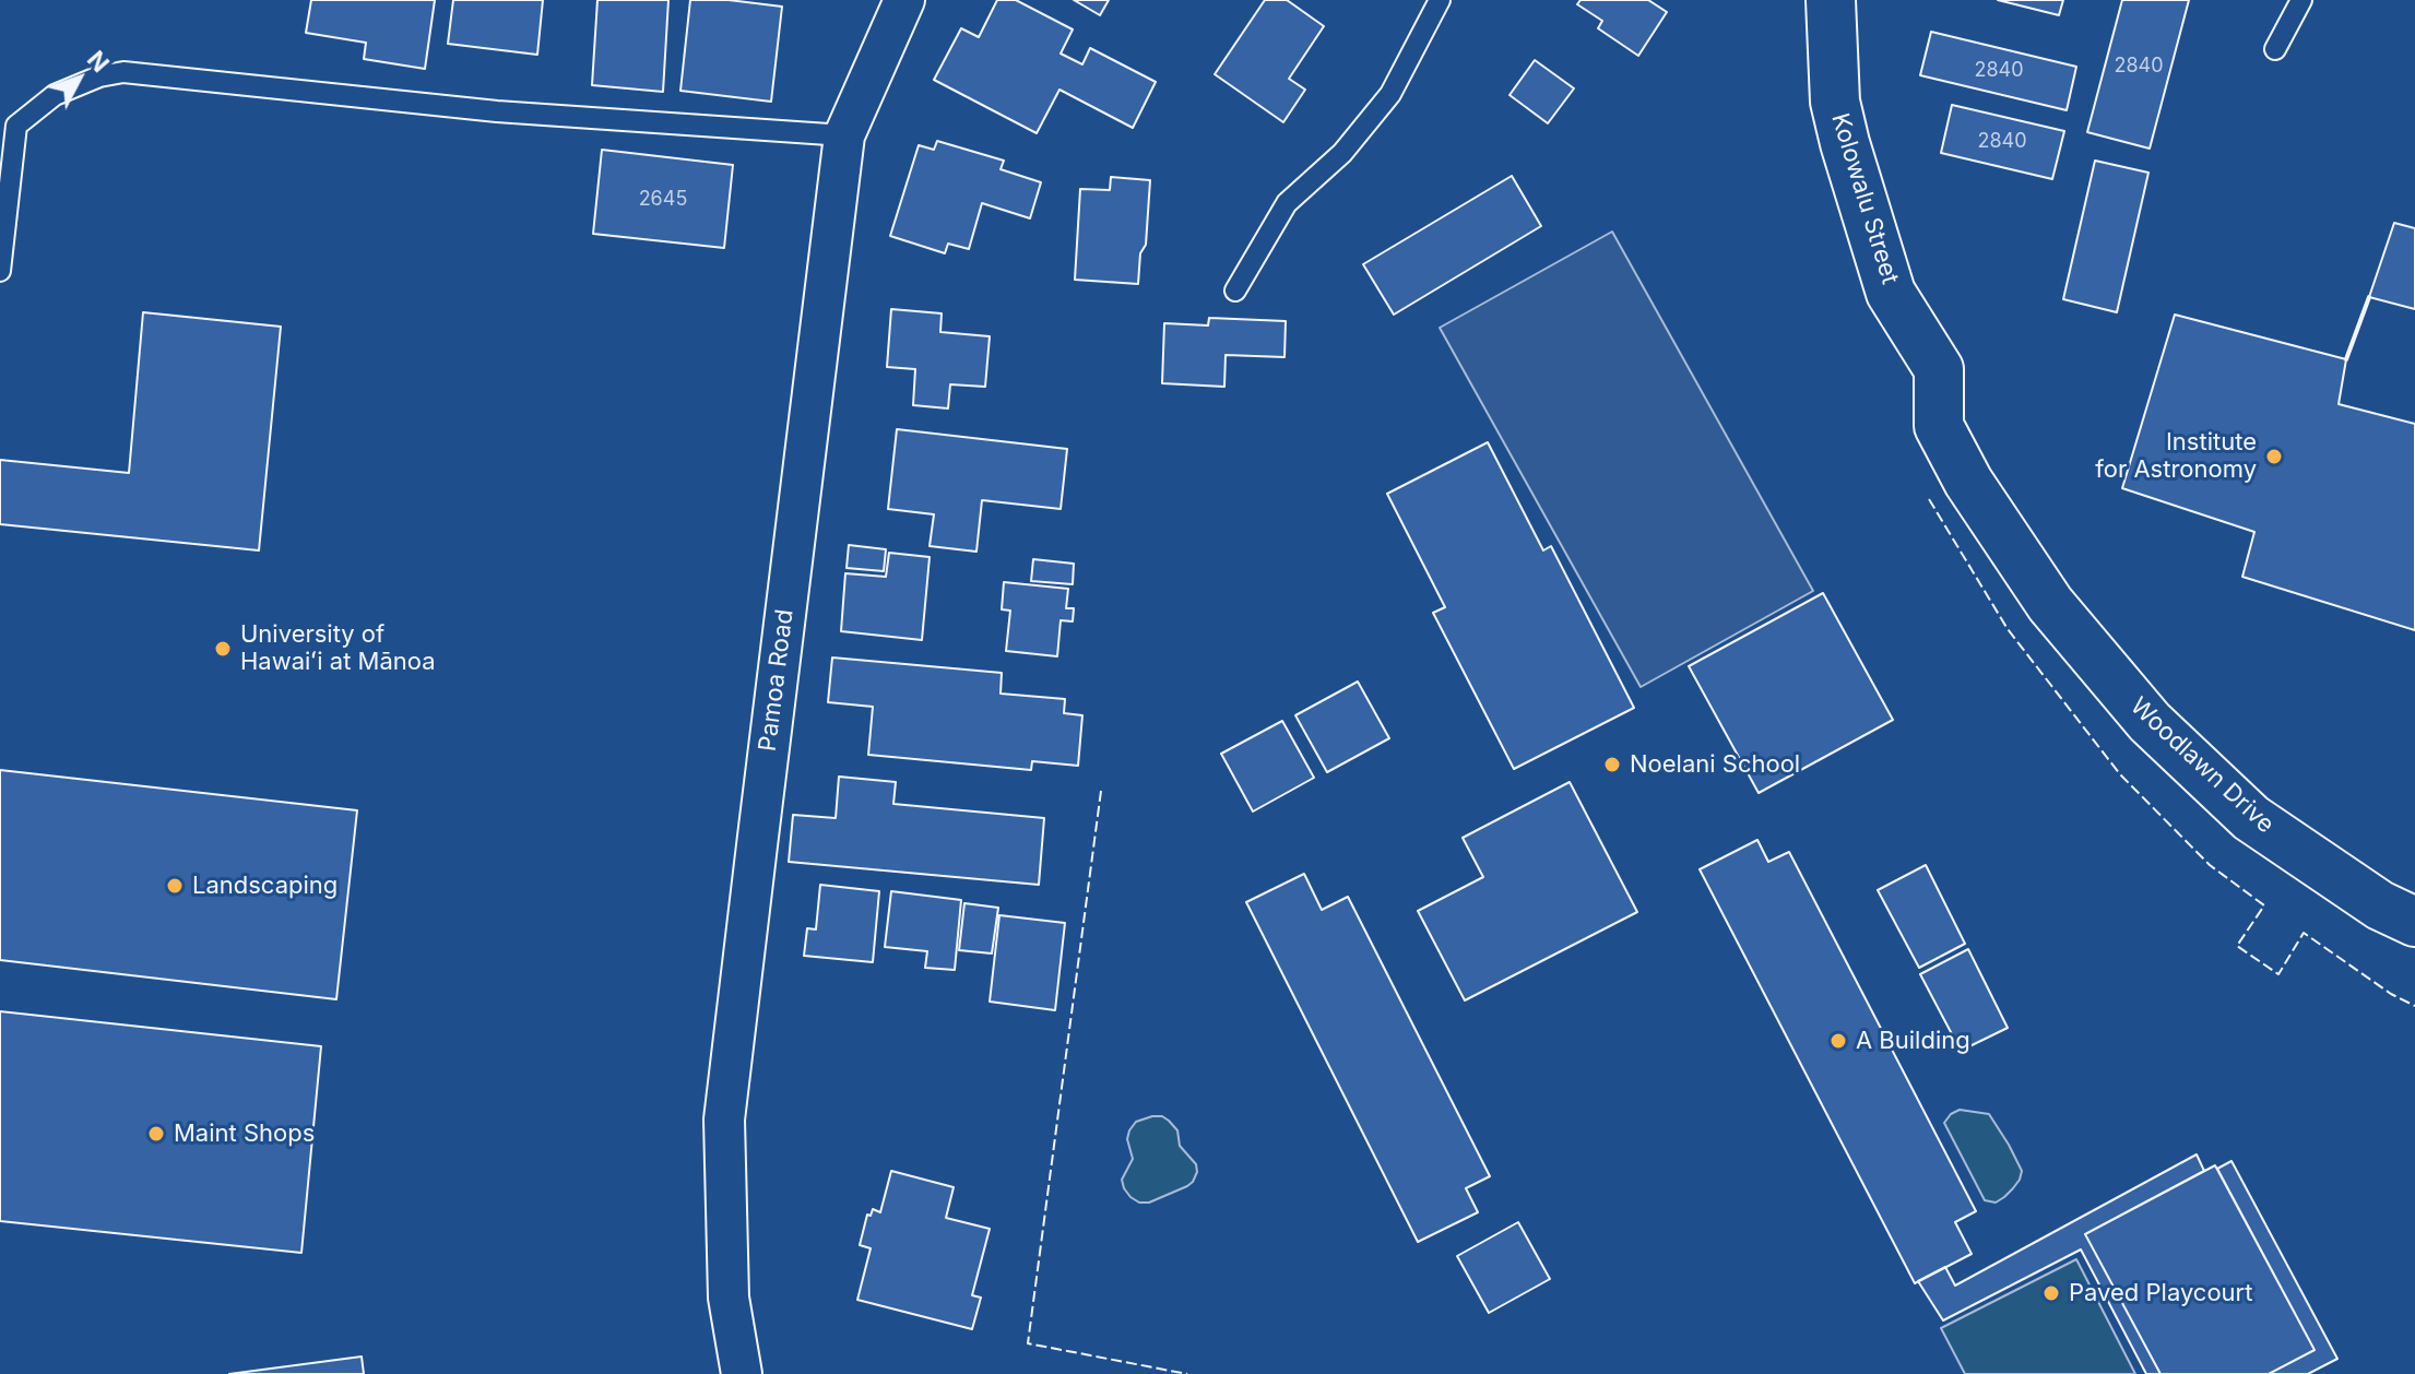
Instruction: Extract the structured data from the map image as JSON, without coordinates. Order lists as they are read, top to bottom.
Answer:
{
  "streets": {
    "street": ["Kolowalu Street", "Pamoa Road", "Woodlawn Drive"]
  },
  "crossings": [
    ["Kolowalu Street", "Woodlawn Drive"]
  ],
  "places": [
    "Institute for Astronomy",
    "University of Hawaiʻi at Mānoa",
    "Noelani School",
    "Landscaping",
    "A Building",
    "Maint Shops",
    "Paved Playcourt"
  ],
  "house_numbers": [
    "2840",
    "2840",
    "2840",
    "2645"
  ],
  "north": "top right"
}
